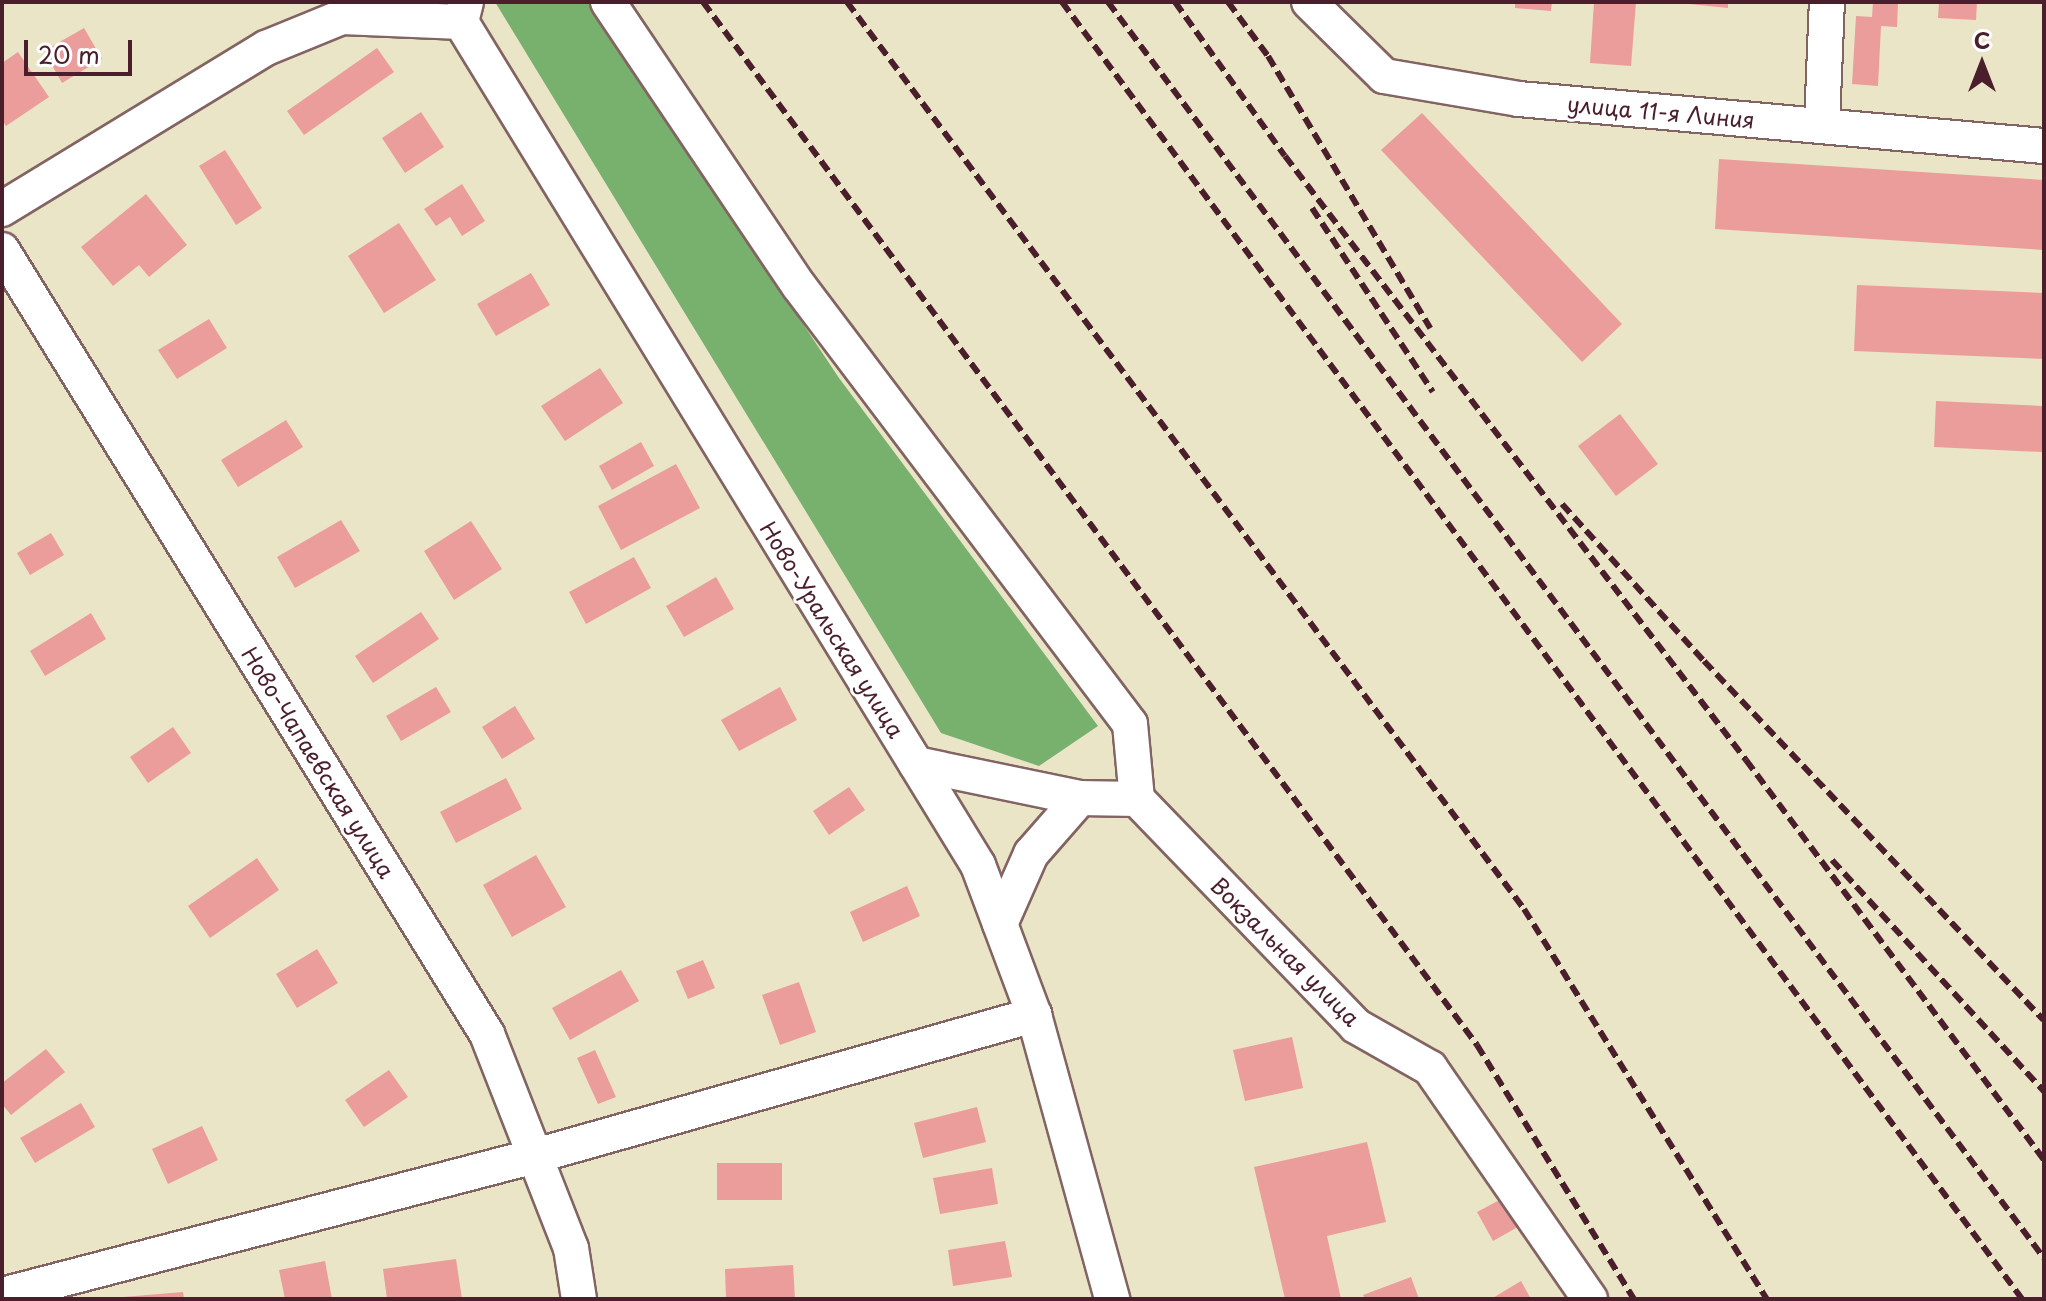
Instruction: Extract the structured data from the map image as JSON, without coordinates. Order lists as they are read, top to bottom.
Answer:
{
  "streets": {
    "street": [
      "улица 11-я Линия",
      "Ново-Уральская улица",
      "Ново-Чапаевская улица",
      "Вокзальная улица"
    ]
  },
  "scale_bar": "20 m",
  "north": "top"
}
